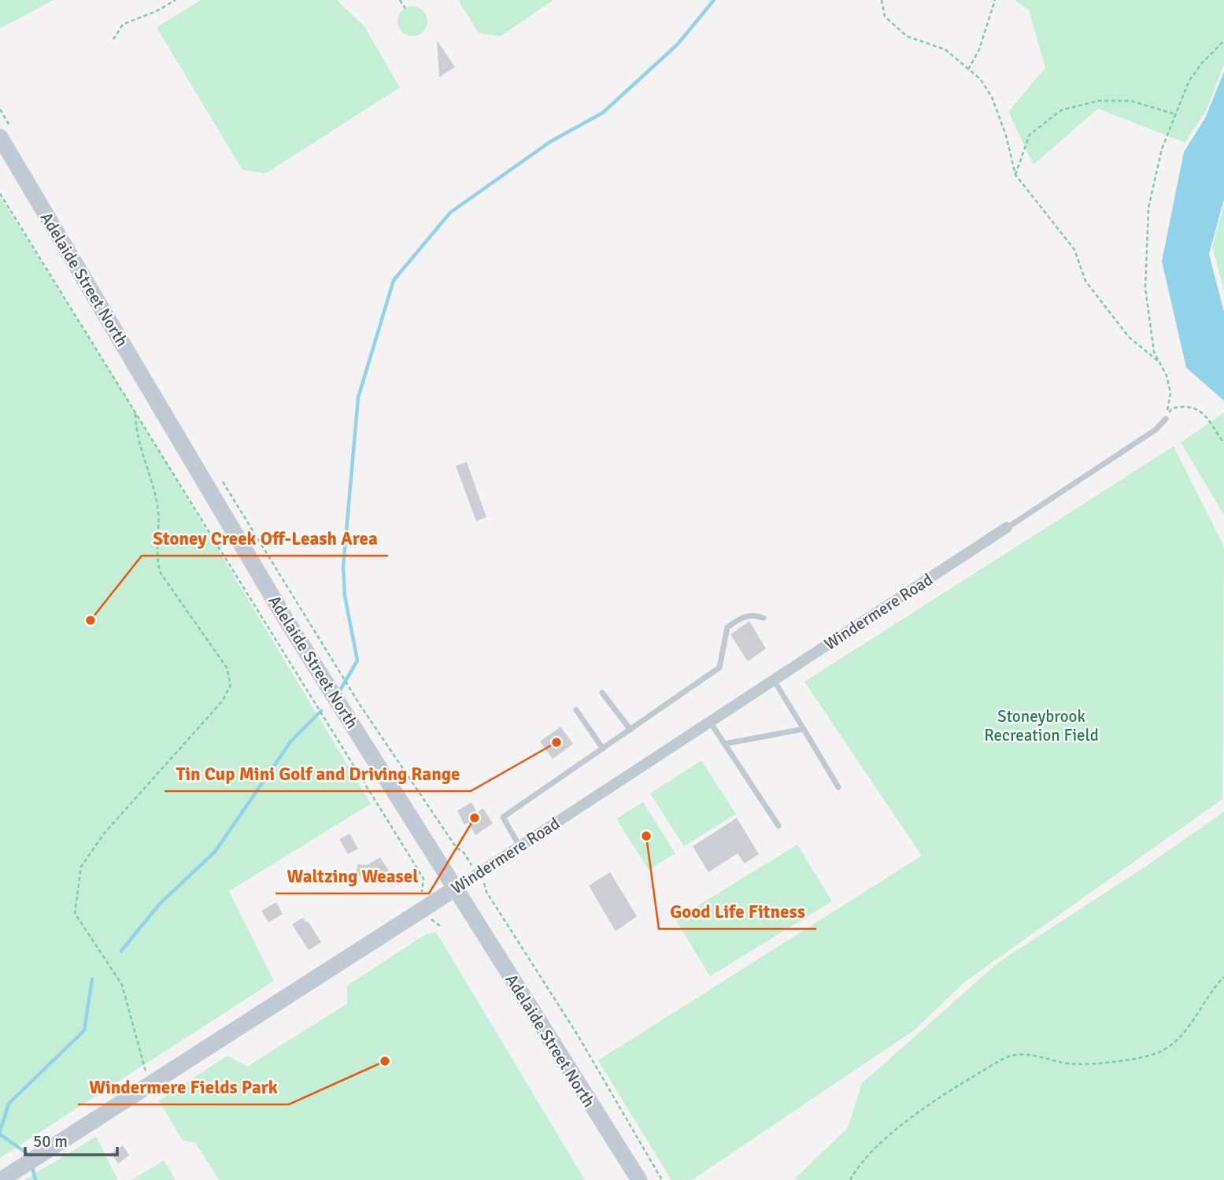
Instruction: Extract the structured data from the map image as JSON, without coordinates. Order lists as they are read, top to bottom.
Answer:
{
  "streets": {
    "main road": ["Adelaide Street North", "Windermere Road"]
  },
  "crossings": [
    ["Adelaide Street North", "Windermere Road"]
  ],
  "parks": ["Stoneybrook Recreation Field"],
  "places": [
    "Stoney Creek Off-Leash Area",
    "Tin Cup Mini Golf and Driving Range",
    "Waltzing Weasel",
    "Good Life Fitness",
    "Windermere Fields Park"
  ],
  "scale_bar": "50 m"
}
